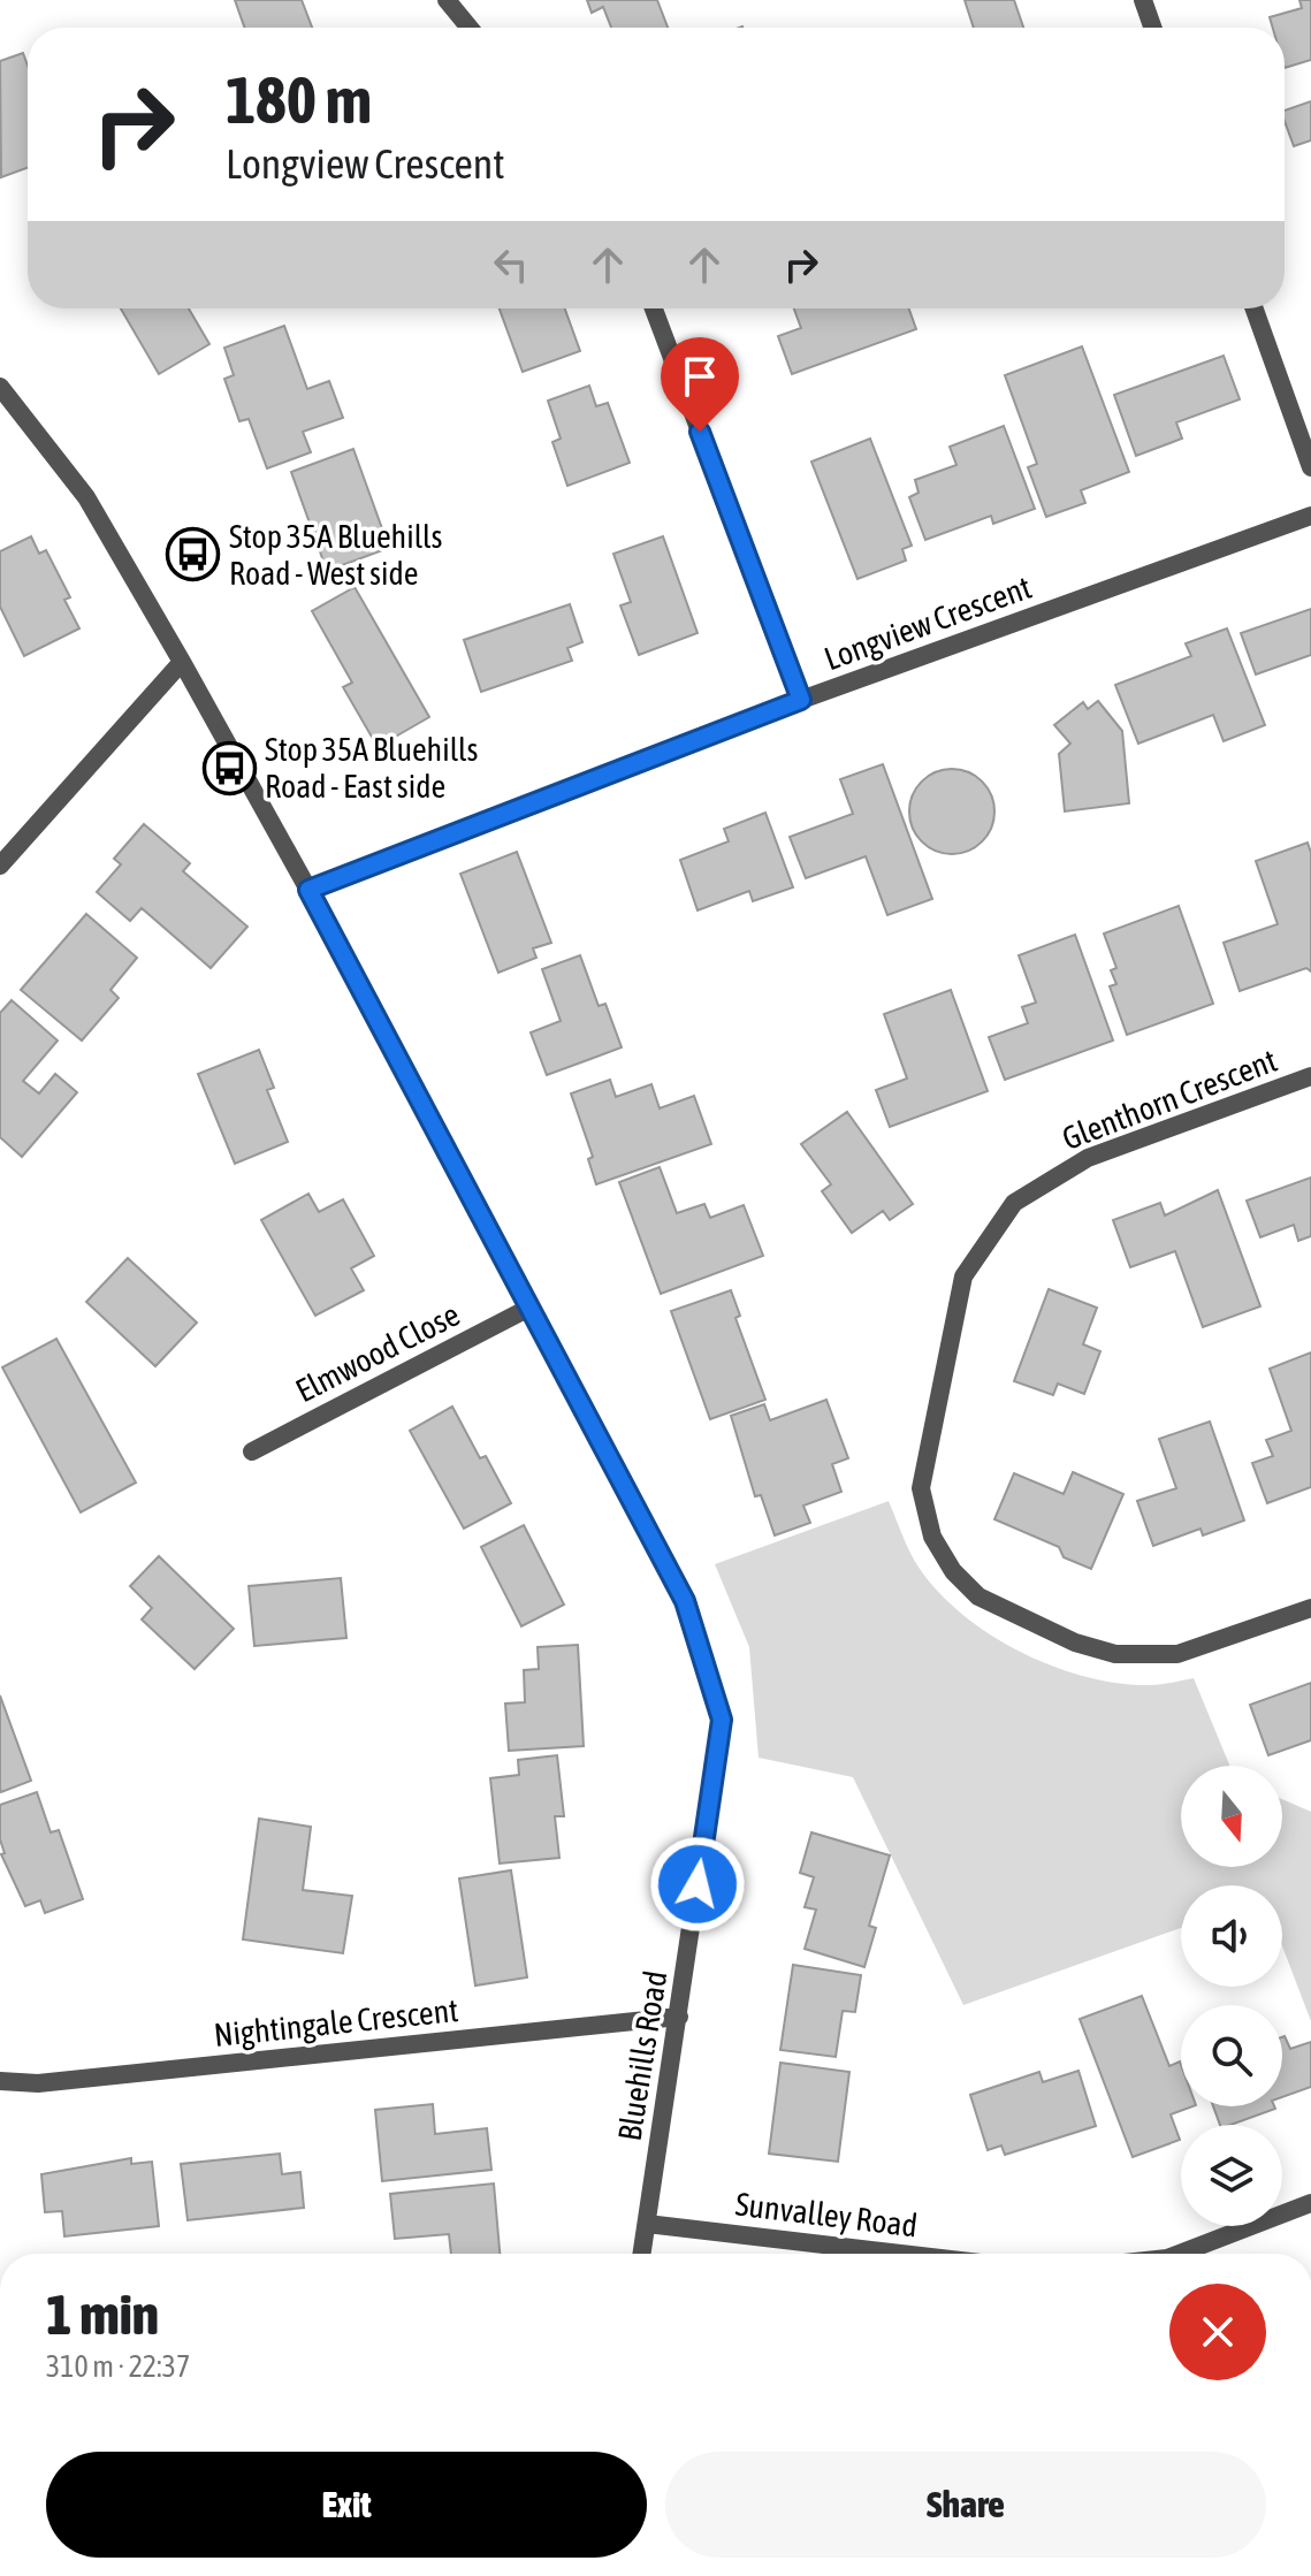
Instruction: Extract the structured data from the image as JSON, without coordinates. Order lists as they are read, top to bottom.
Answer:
{
  "streets": {
    "street": [
      "Longview Crescent",
      "Glenthorn Crescent",
      "Elmwood Close",
      "Nightingale Crescent",
      "Bluehills Road",
      "Sunvalley Road"
    ]
  },
  "crossings": [
    ["Longview Crescent", "Bluehills Road"],
    ["Elmwood Close", "Bluehills Road"],
    ["Nightingale Crescent", "Bluehills Road"],
    ["Bluehills Road", "Sunvalley Road"]
  ],
  "places": {
    "bus stop": ["Stop 35A Bluehills Road - West side", "Stop 35A Bluehills Road - East side"]
  },
  "north": "bottom",
  "page": {
    "turn": ["180 m", "Longview Crescent"],
    "heading": ["1 min", "310 m · 22:37"],
    "buttons": ["Exit", "Share"]
  }
}
